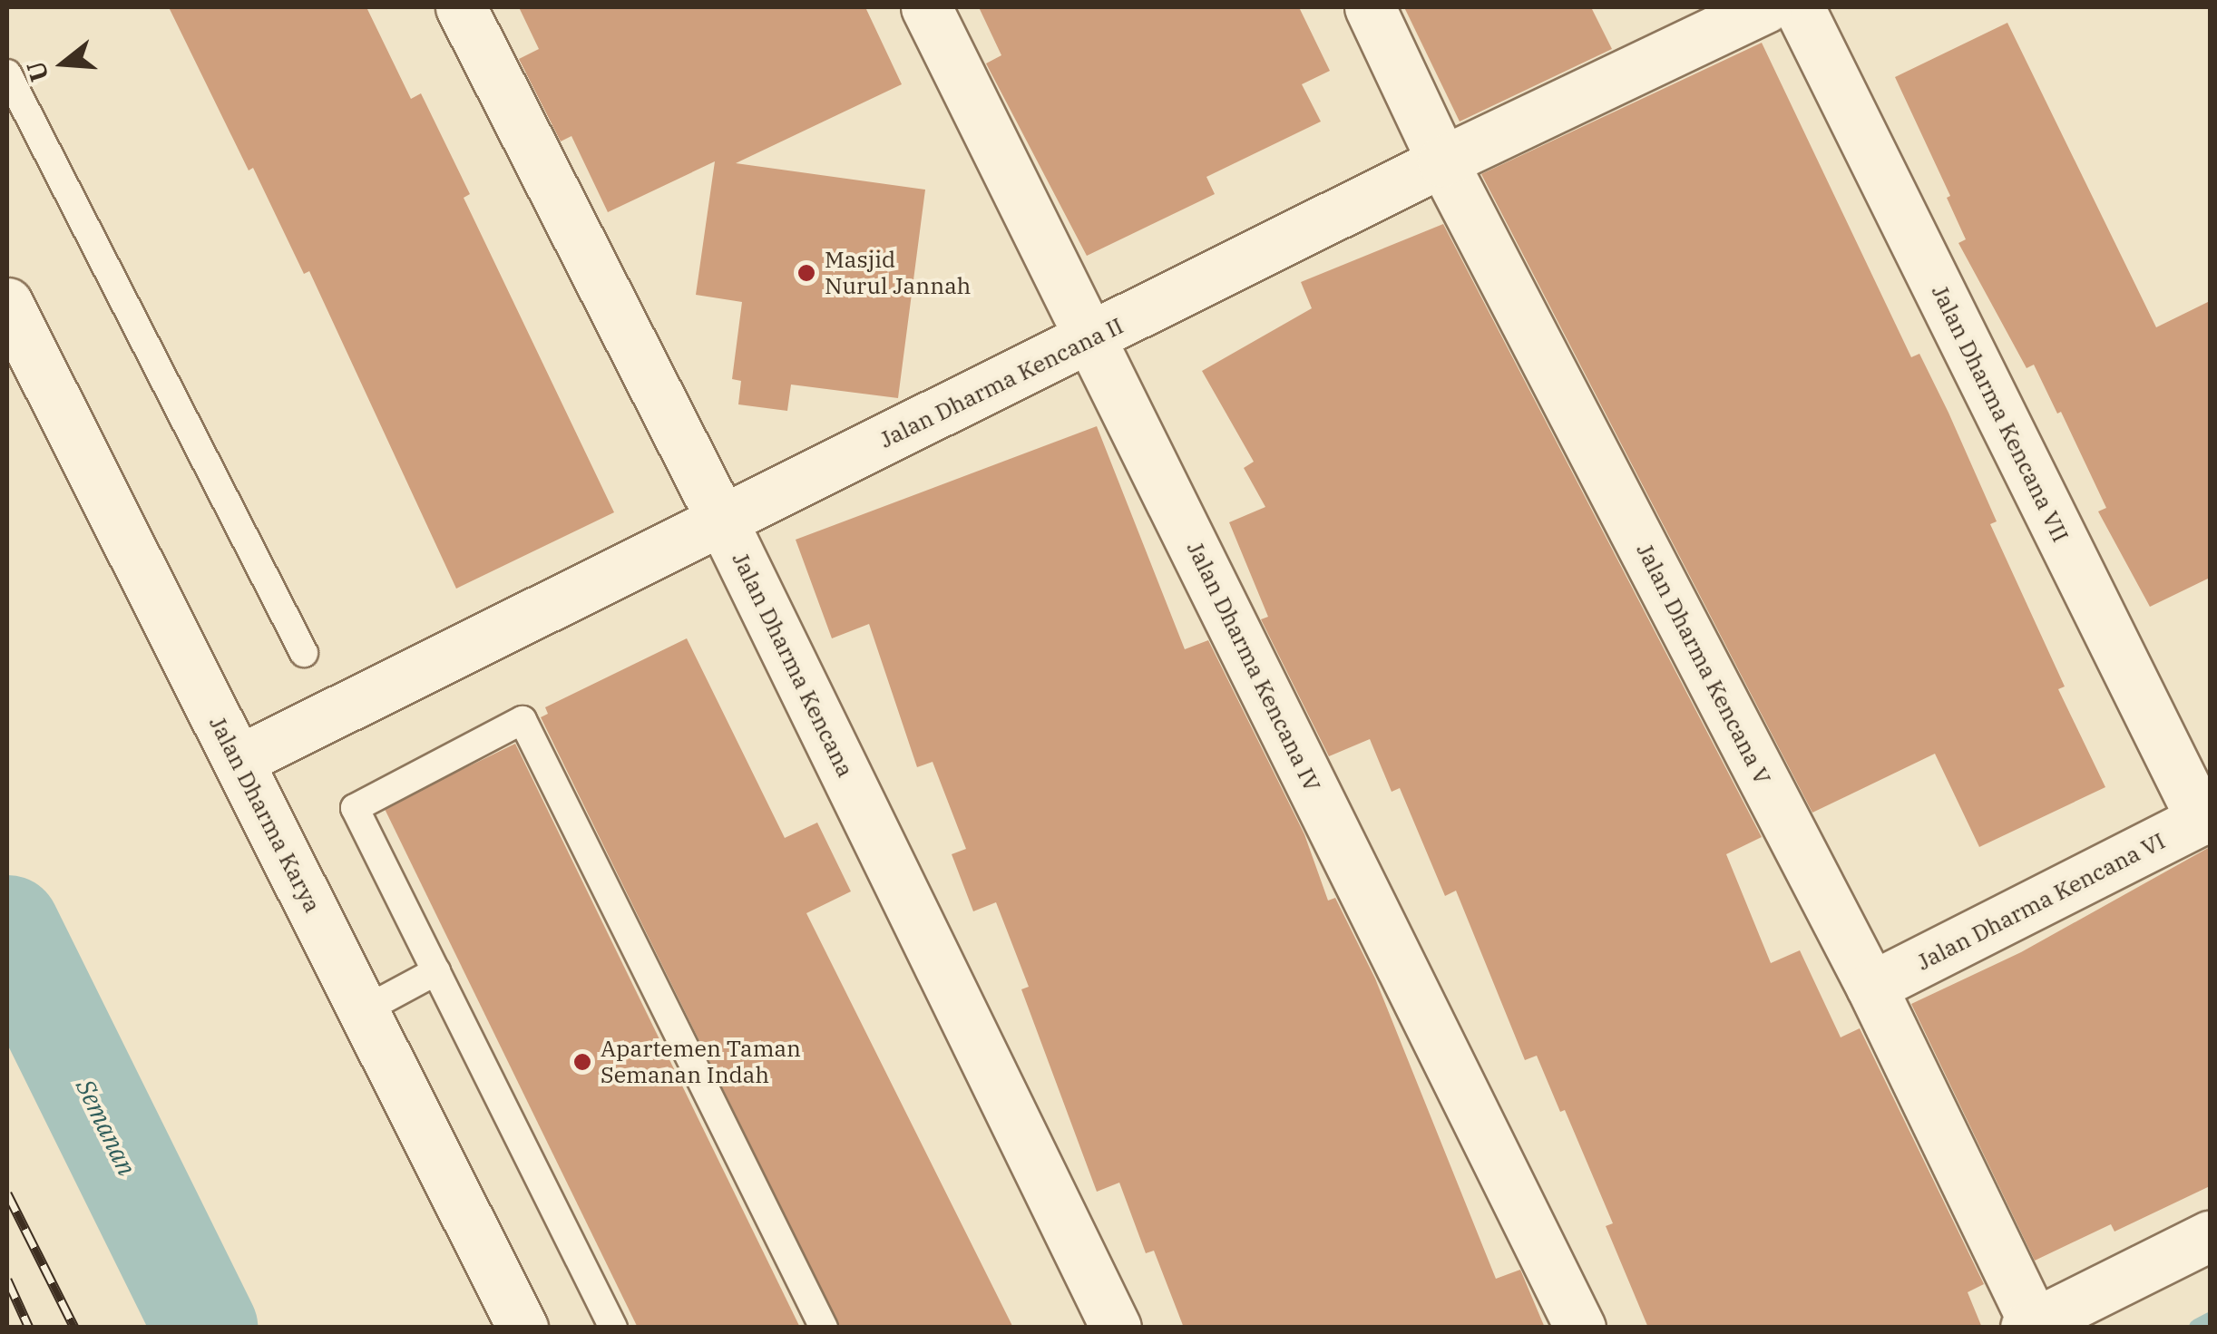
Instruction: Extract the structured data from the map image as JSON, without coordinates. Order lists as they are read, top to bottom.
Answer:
{
  "streets": {
    "street": [
      "Jalan Dharma Kencana II",
      "Jalan Dharma Kencana VII",
      "Jalan Dharma Kencana V",
      "Jalan Dharma Kencana",
      "Jalan Dharma Kencana IV",
      "Jalan Dharma Karya",
      "Jalan Dharma Kencana VI"
    ]
  },
  "crossings": [
    ["Jalan Dharma Kencana II", "Jalan Dharma Kencana V"],
    ["Jalan Dharma Kencana II", "Jalan Dharma Kencana"],
    ["Jalan Dharma Kencana II", "Jalan Dharma Kencana IV"],
    ["Jalan Dharma Kencana II", "Jalan Dharma Karya"],
    ["Jalan Dharma Kencana VII", "Jalan Dharma Kencana VI"],
    ["Jalan Dharma Kencana V", "Jalan Dharma Kencana VI"]
  ],
  "water": ["Semanan"],
  "places": ["Masjid Nurul Jannah", "Apartemen Taman Semanan Indah"],
  "north": "left"
}
